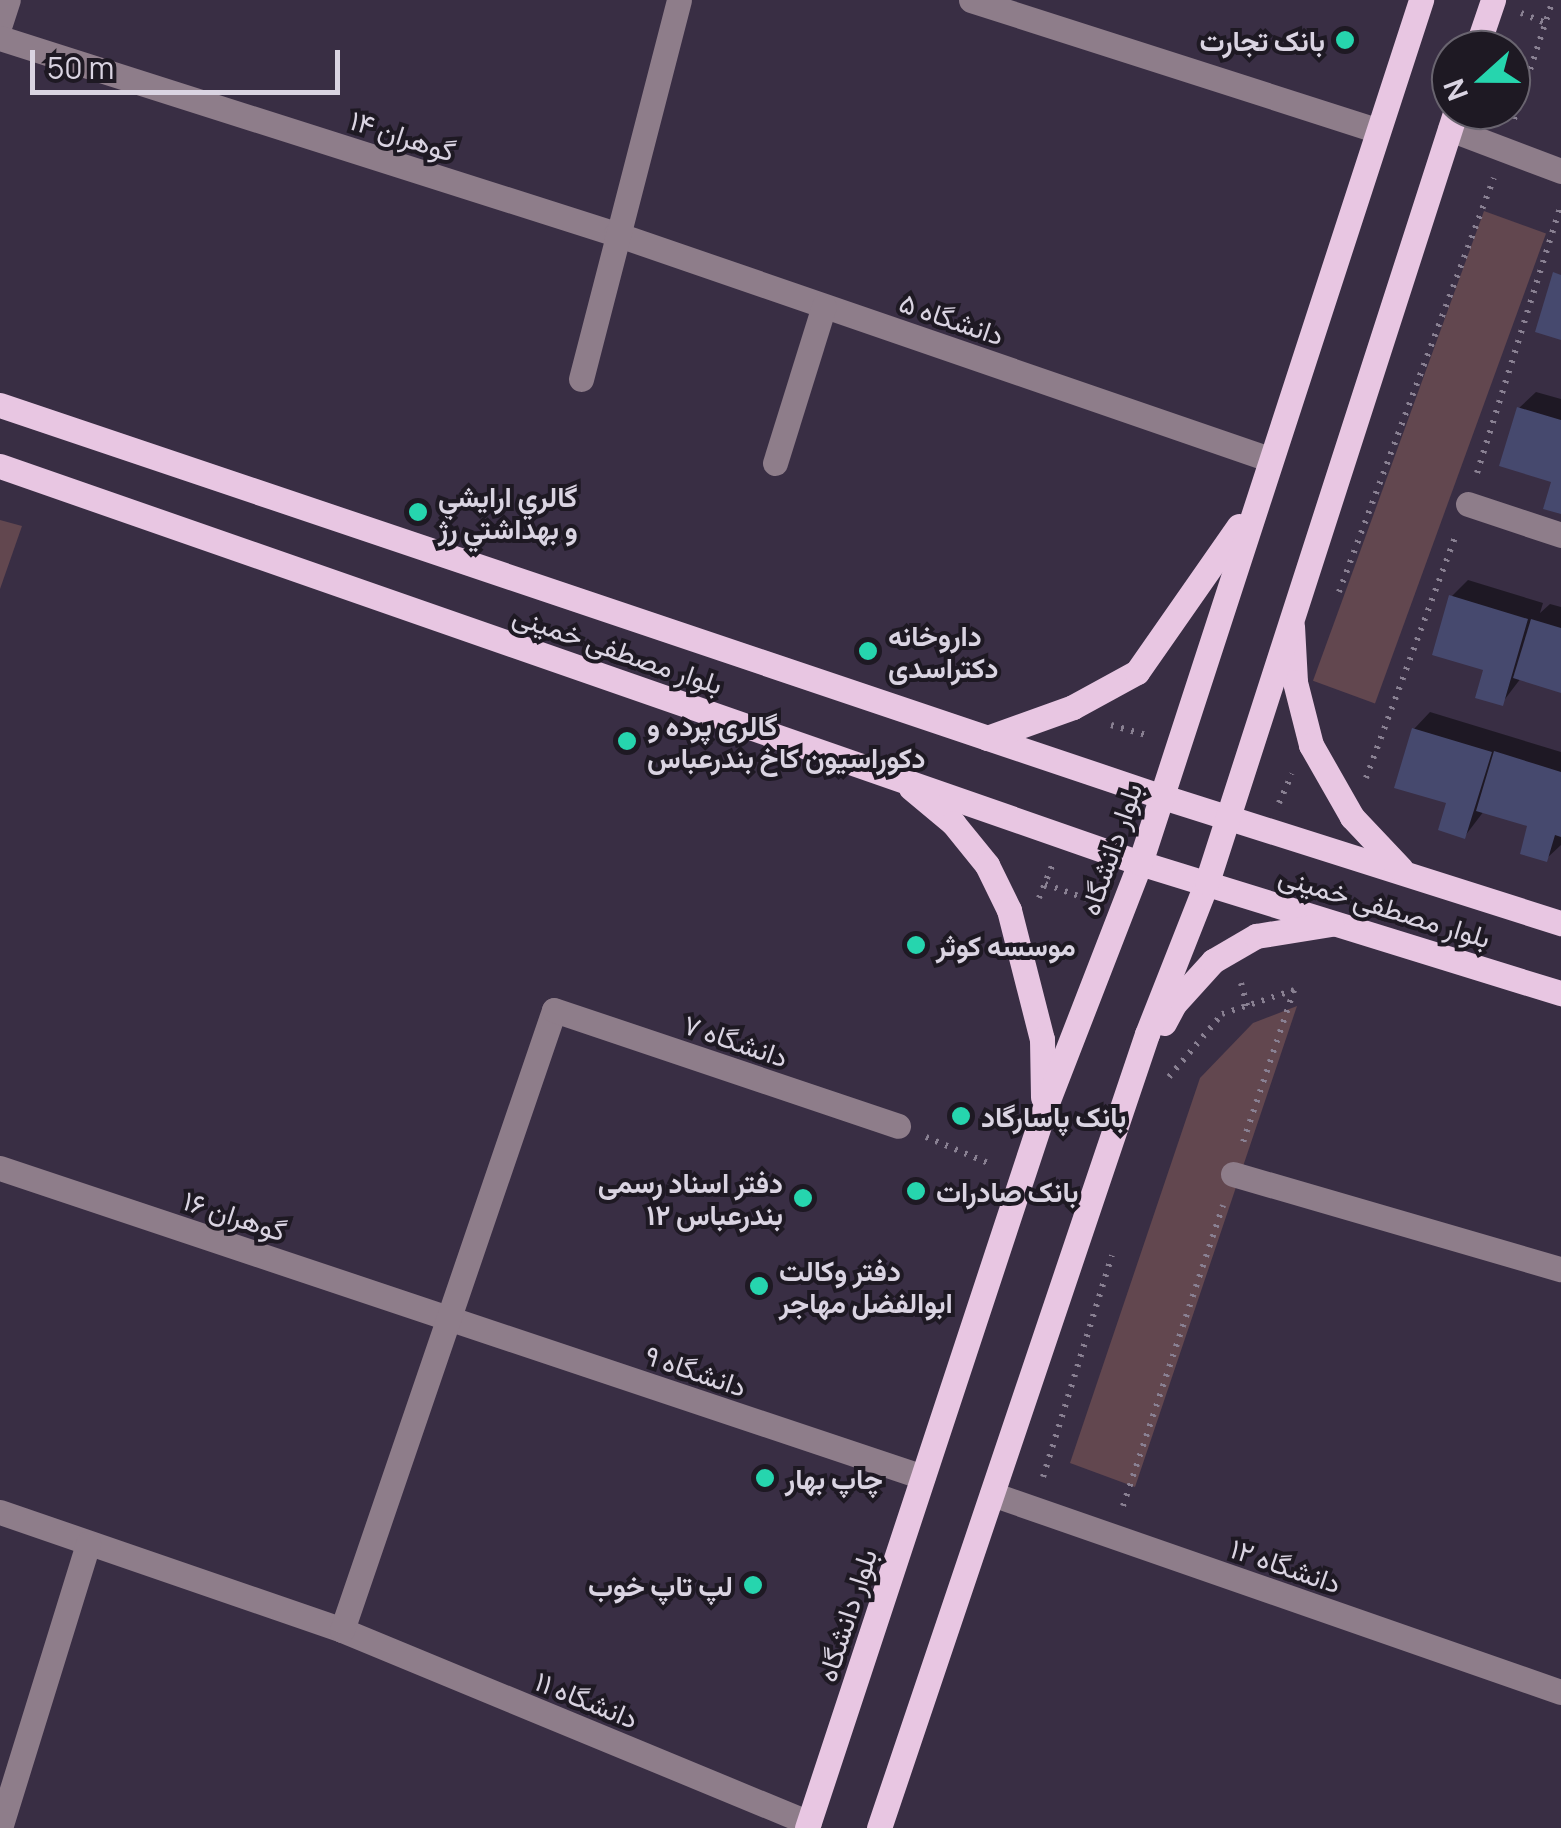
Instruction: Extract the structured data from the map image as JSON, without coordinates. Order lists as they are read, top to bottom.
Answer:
{
  "streets": {
    "main road": ["بلوار مصطفی خمینی", "بلوار دانشگاه"],
    "street": [
      "گوهران ۱۴",
      "دانشگاه ۵",
      "دانشگاه ۷",
      "گوهران ۱۶",
      "دانشگاه ۹",
      "دانشگاه ۱۲",
      "دانشگاه ۱۱"
    ]
  },
  "crossings": [
    ["گوهران ۱۴", "دانشگاه ۵"],
    ["دانشگاه ۵", "بلوار دانشگاه"],
    ["بلوار مصطفی خمینی", "بلوار دانشگاه"],
    ["بلوار دانشگاه", "دانشگاه ۹"],
    ["بلوار دانشگاه", "دانشگاه ۱۱"],
    ["دانشگاه ۷", "گوهران ۱۶"],
    ["دانشگاه ۷", "دانشگاه ۹"],
    ["گوهران ۱۶", "دانشگاه ۹"]
  ],
  "places": [
    "بانک تجارت",
    "گالري ارايشي و بهداشتي رژ",
    "داروخانه دکتراسدی",
    "گالری پرده و دکوراسیون کاخ بندرعباس",
    "موسسه کوثر",
    "بانک پاسارگاد",
    "بانک صادرات",
    "دفتر اسناد رسمی ۱۲ بندرعباس",
    "دفتر وکالت ابوالفضل مهاجر",
    "چاپ بهار",
    "لپ تاپ خوب"
  ],
  "scale_bar": "50 m",
  "north": "left"
}
